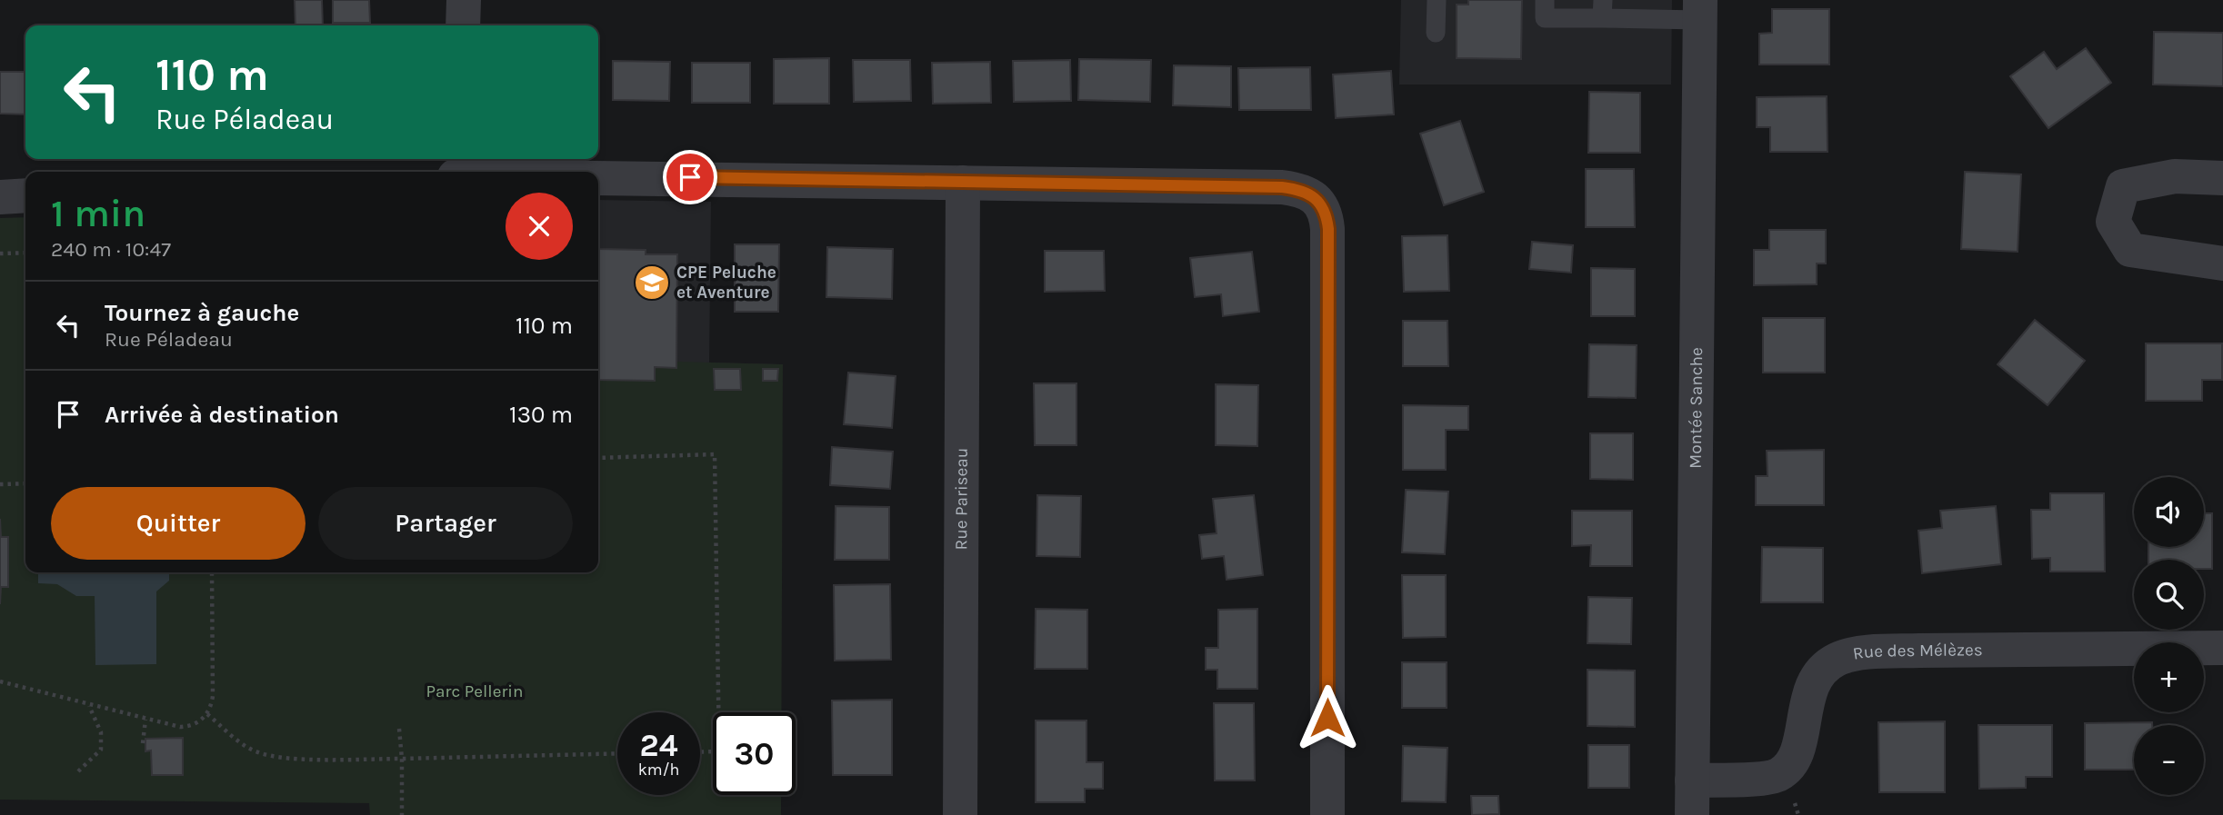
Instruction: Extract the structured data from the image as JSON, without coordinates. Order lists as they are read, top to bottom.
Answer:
{
  "streets": {
    "street": ["Montée Sanche", "Rue Pariseau", "Rue des Mélèzes"]
  },
  "crossings": [
    ["Montée Sanche", "Rue des Mélèzes"]
  ],
  "parks": ["Parc Pellerin"],
  "places": {
    "school or university": ["CPE Peluche et Aventure"]
  },
  "page": {
    "turn": ["110 m", "Rue Péladeau"],
    "heading": ["1 min", "240 m · 10:47"],
    "list": [
      {
        "name": "Tournez à gauche",
        "note": "Rue Péladeau",
        "value": "110 m"
      },
      {
        "name": "Arrivée à destination",
        "value": "130 m"
      }
    ],
    "buttons": ["Quitter", "Partager"],
    "map_buttons": ["+", "−"],
    "speed": "24 km/h",
    "limit": "30"
  }
}
